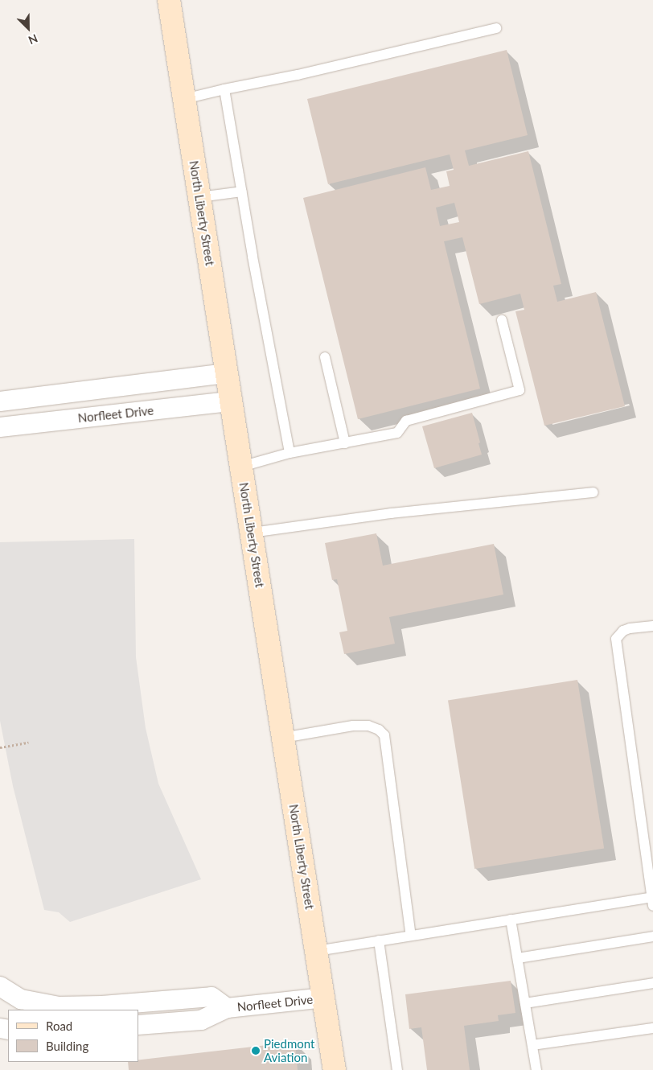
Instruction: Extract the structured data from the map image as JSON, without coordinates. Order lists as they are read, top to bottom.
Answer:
{
  "streets": {
    "main road": ["North Liberty Street"],
    "street": ["Norfleet Drive"]
  },
  "crossings": [
    ["North Liberty Street", "Norfleet Drive"]
  ],
  "places": ["Piedmont Aviation"],
  "legend": ["Road", "Building"],
  "north": "bottom right"
}
